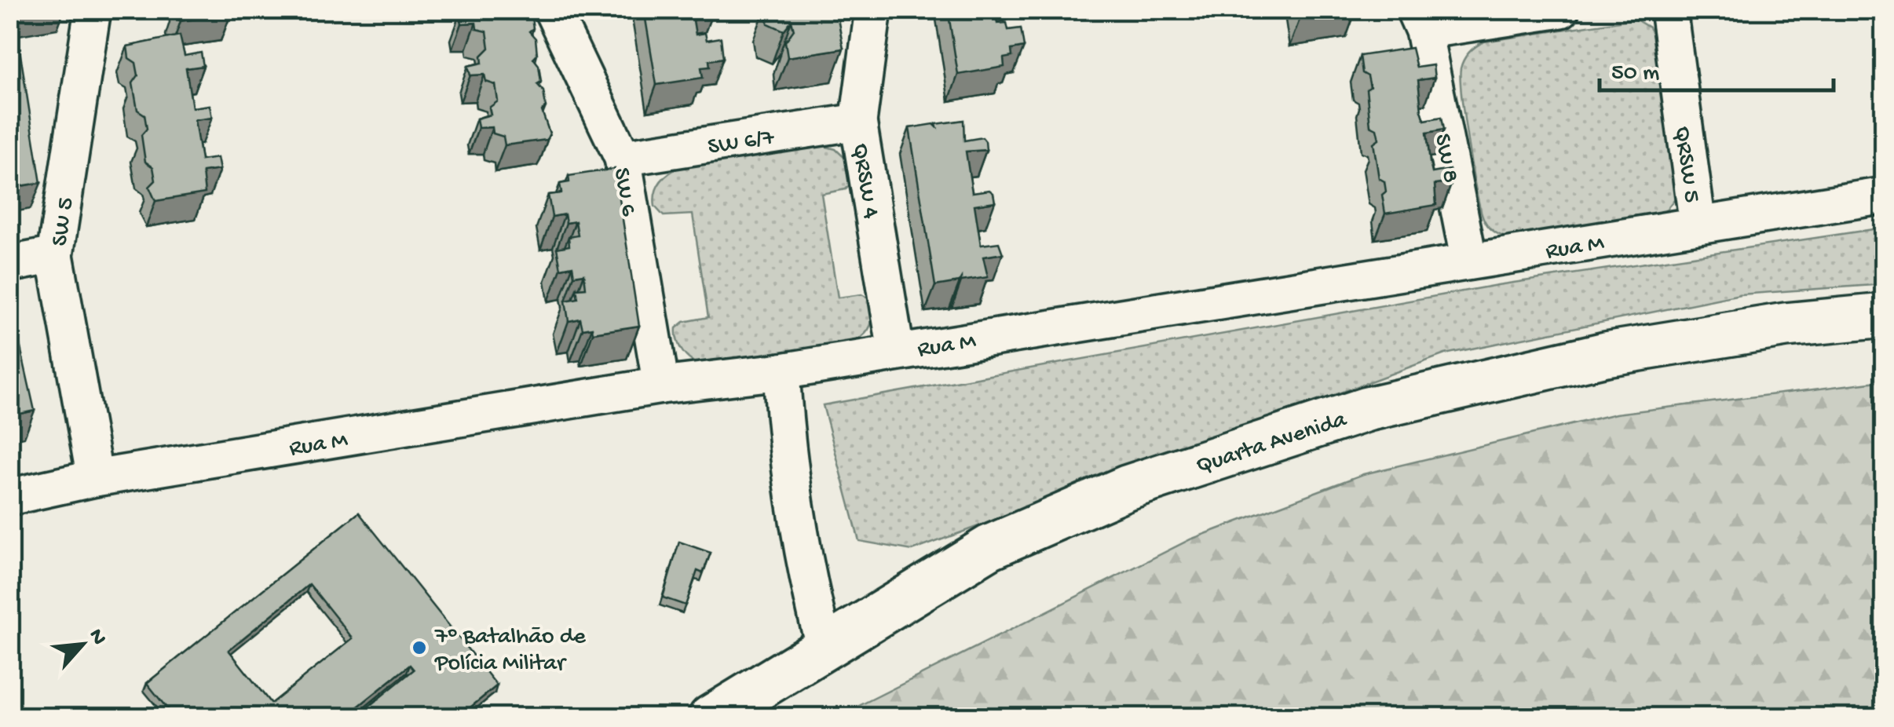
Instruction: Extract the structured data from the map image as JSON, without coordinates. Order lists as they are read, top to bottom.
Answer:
{
  "streets": {
    "main road": ["Quarta Avenida"],
    "street": [
      "SW 6/7",
      "SW 8",
      "QRSW 5",
      "QRSW 4",
      "SW 6",
      "SW 5",
      "Rua M"
    ]
  },
  "crossings": [
    ["SW 6/7", "QRSW 4"],
    ["SW 6/7", "SW 6"],
    ["SW 8", "Rua M"],
    ["QRSW 5", "Rua M"],
    ["QRSW 4", "Rua M"],
    ["SW 6", "Rua M"],
    ["SW 5", "Rua M"]
  ],
  "places": ["7º Batalhão de Polícia Militar"],
  "scale_bar": "50 m",
  "north": "top right"
}
